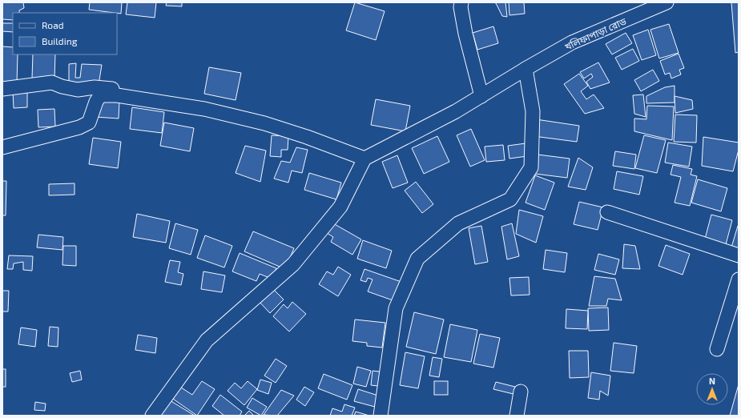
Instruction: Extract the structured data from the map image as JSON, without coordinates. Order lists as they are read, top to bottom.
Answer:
{
  "streets": {
    "street": ["খলিফাপাড়া রোড"]
  },
  "legend": ["Road", "Building"],
  "north": "top"
}
